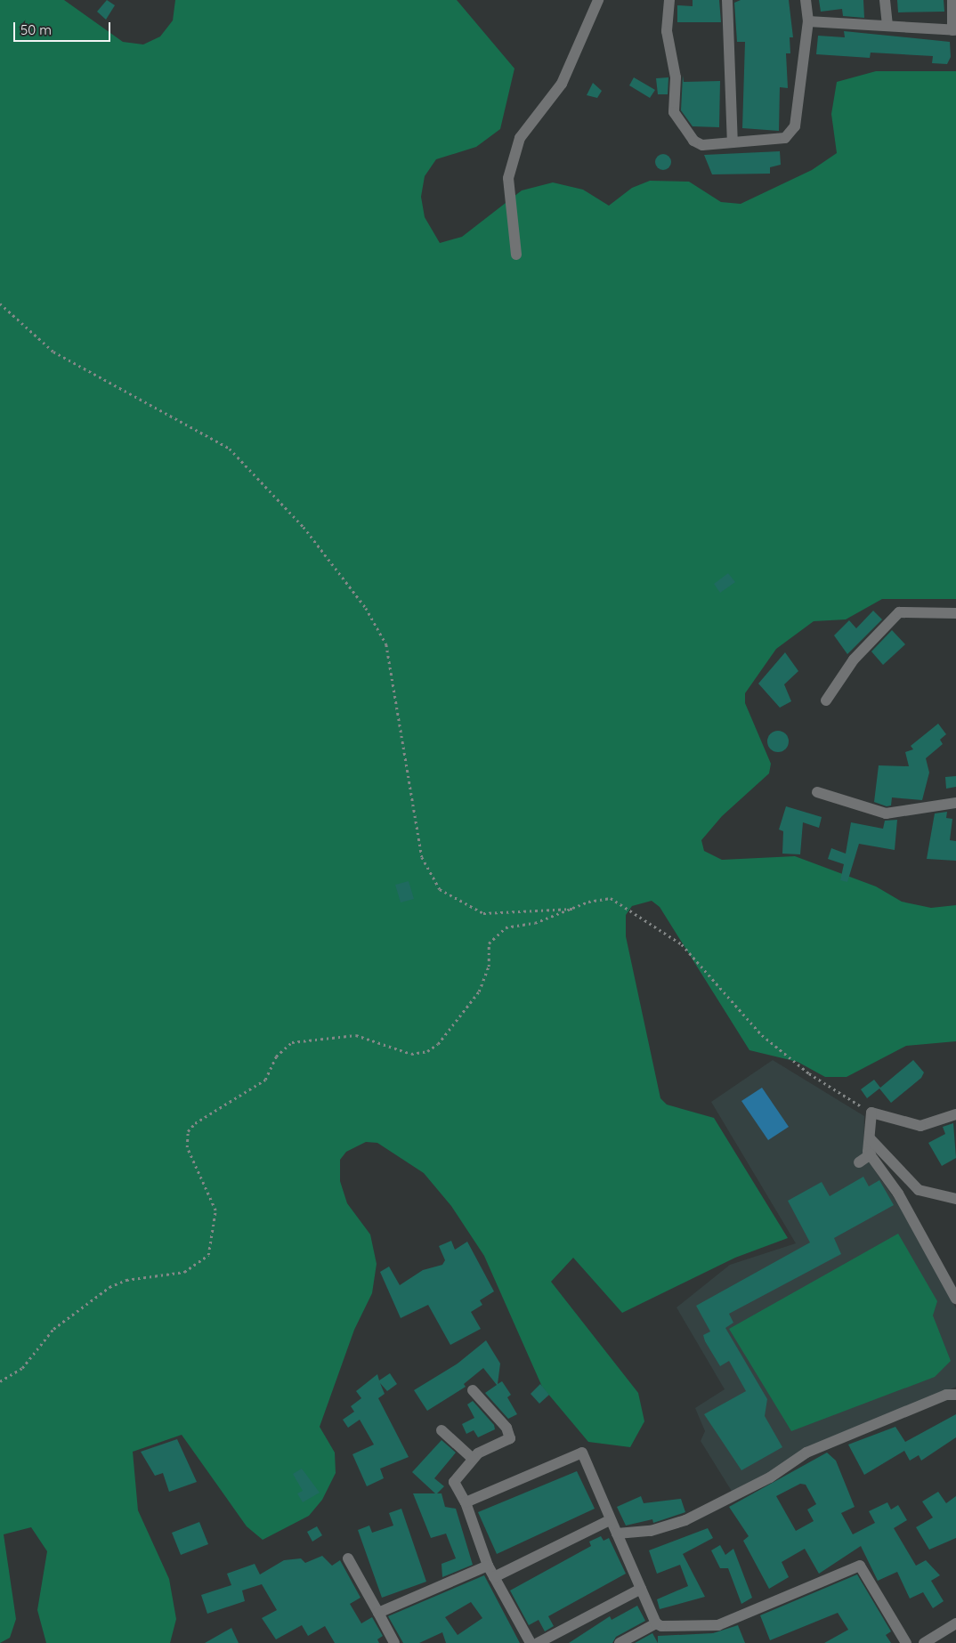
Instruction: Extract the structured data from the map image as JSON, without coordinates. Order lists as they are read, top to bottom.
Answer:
{
  "scale_bar": "50 m"
}
